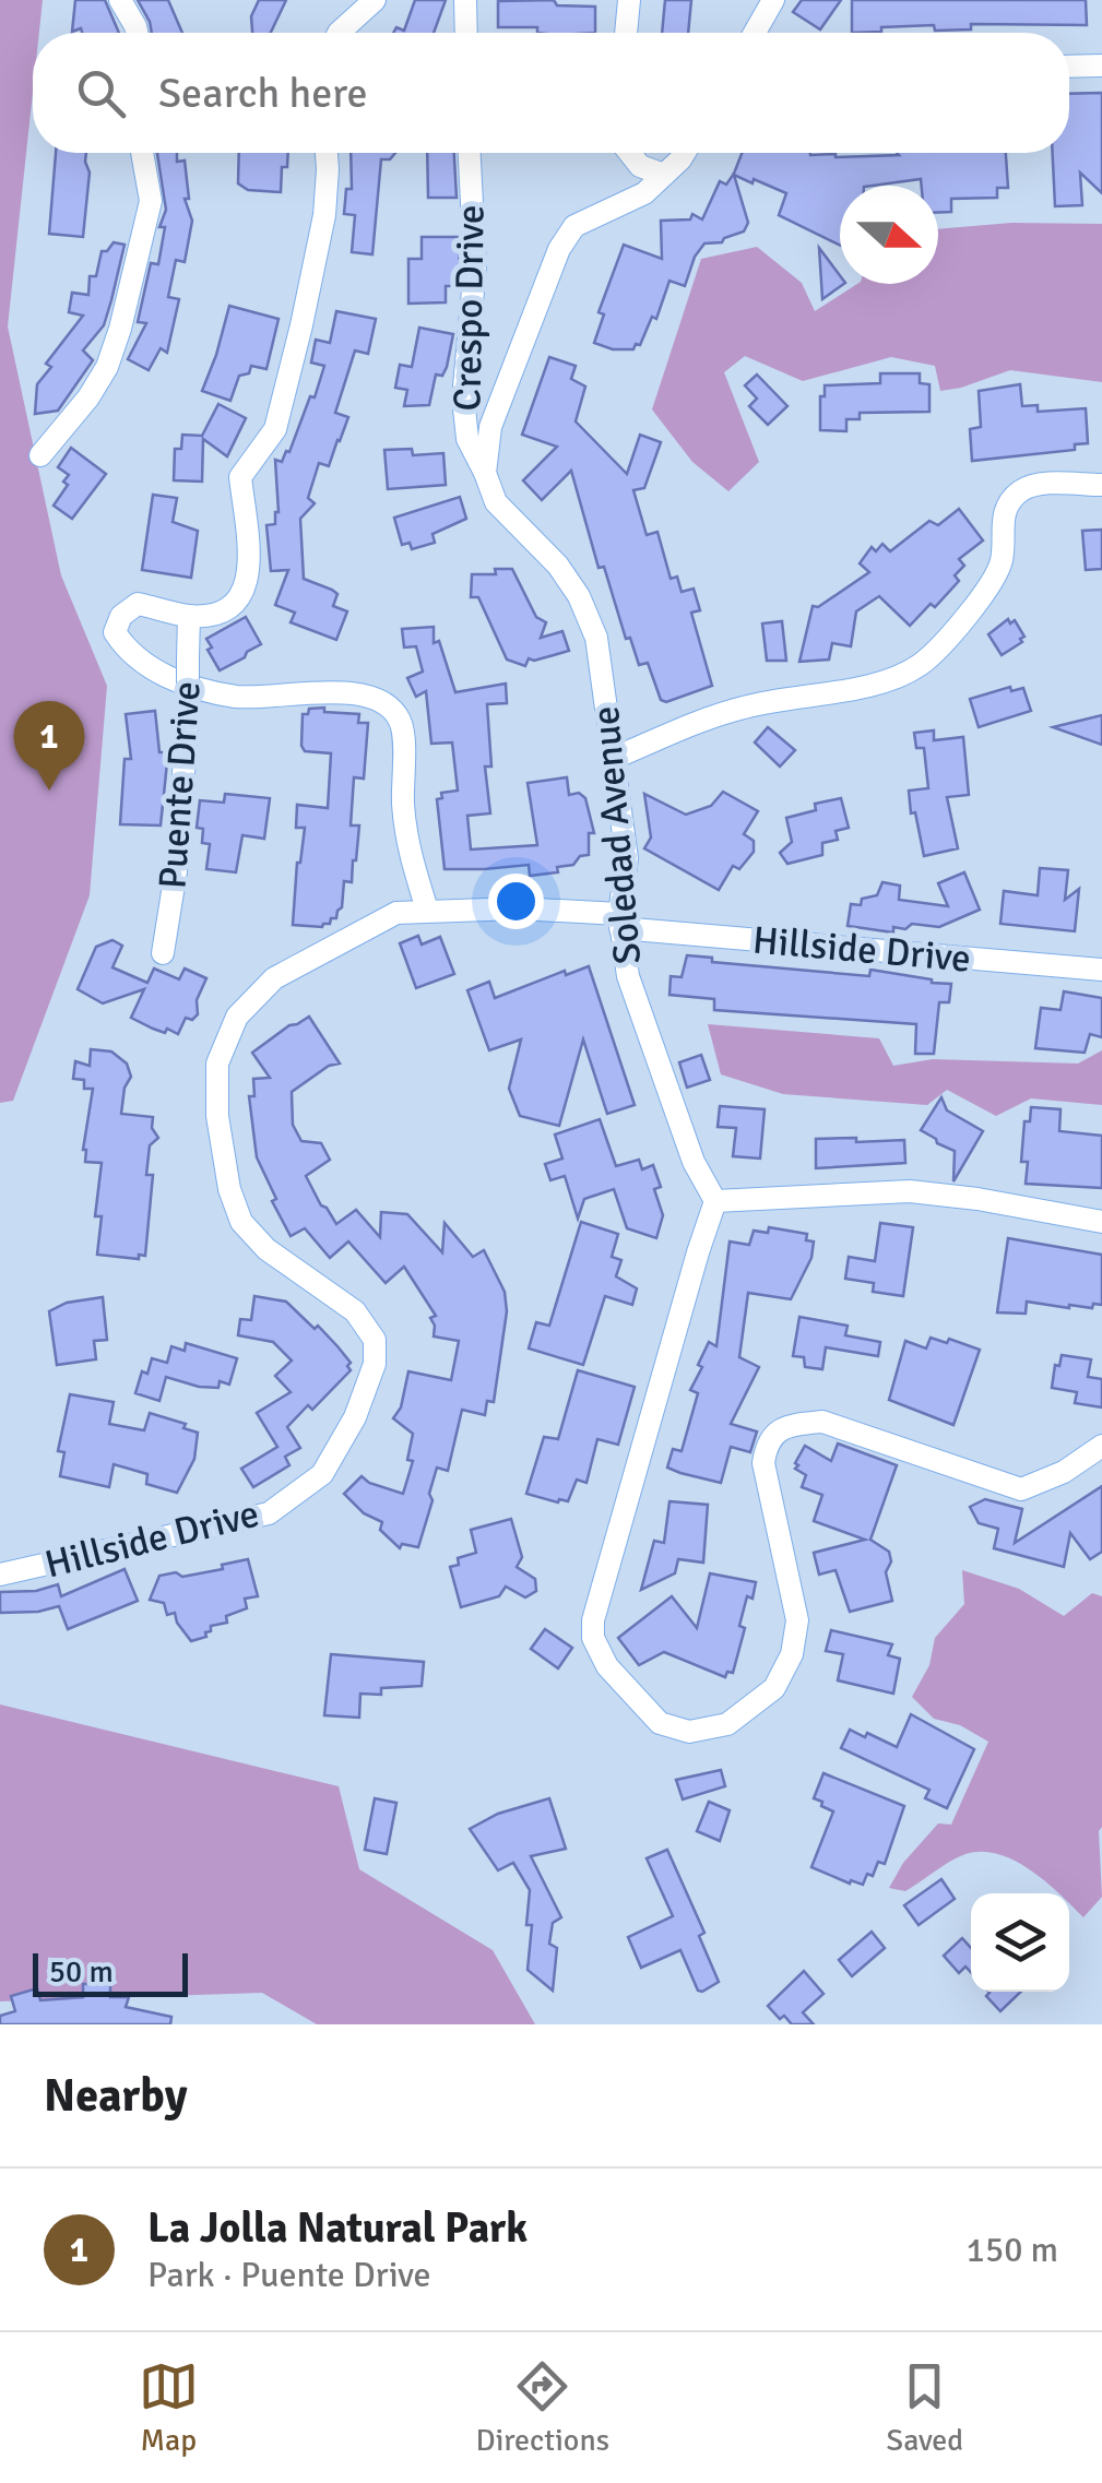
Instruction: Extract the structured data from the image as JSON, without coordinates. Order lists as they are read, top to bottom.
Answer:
{
  "streets": {
    "street": [
      "Crespo Drive",
      "Puente Drive",
      "Soledad Avenue",
      "Hillside Drive"
    ]
  },
  "crossings": [
    ["Crespo Drive", "Soledad Avenue"],
    ["Soledad Avenue", "Hillside Drive"]
  ],
  "scale_bar": "50 m",
  "north": "right",
  "page": {
    "search": "Search here",
    "pins": "1",
    "scale": "50 m",
    "heading": "Nearby",
    "list": [
      {
        "mark": "1",
        "name": "La Jolla Natural Park",
        "note": "Park · Puente Drive",
        "value": "150 m"
      }
    ],
    "nav": ["Map", "Directions", "Saved"]
  }
}
